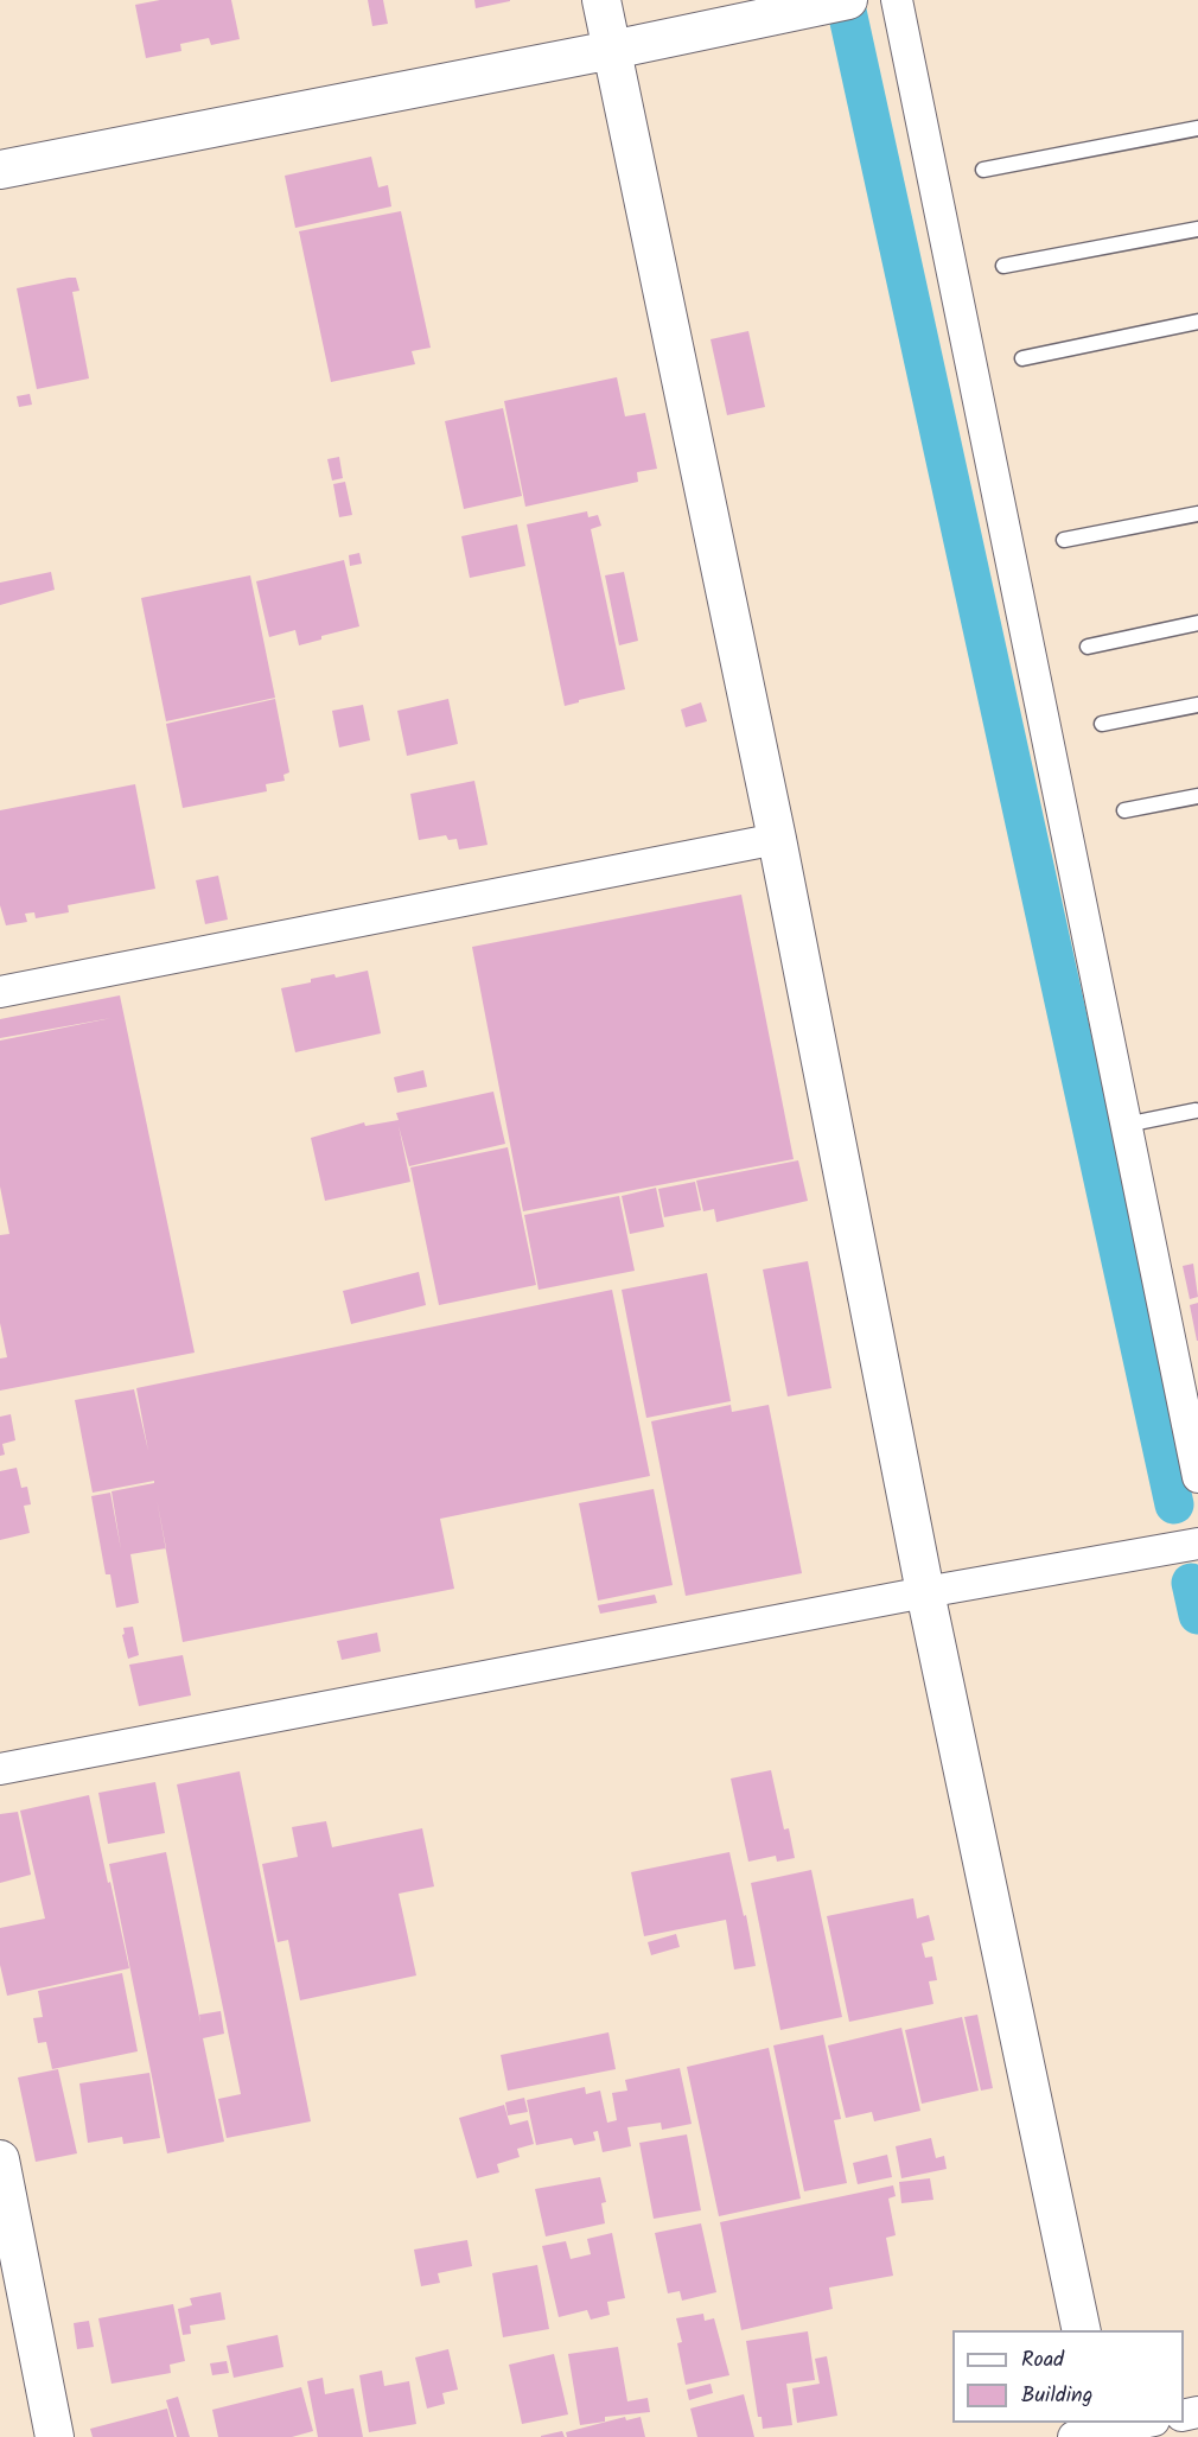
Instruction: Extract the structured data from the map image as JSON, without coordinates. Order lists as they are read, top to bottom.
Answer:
{
  "legend": ["Road", "Building"]
}
